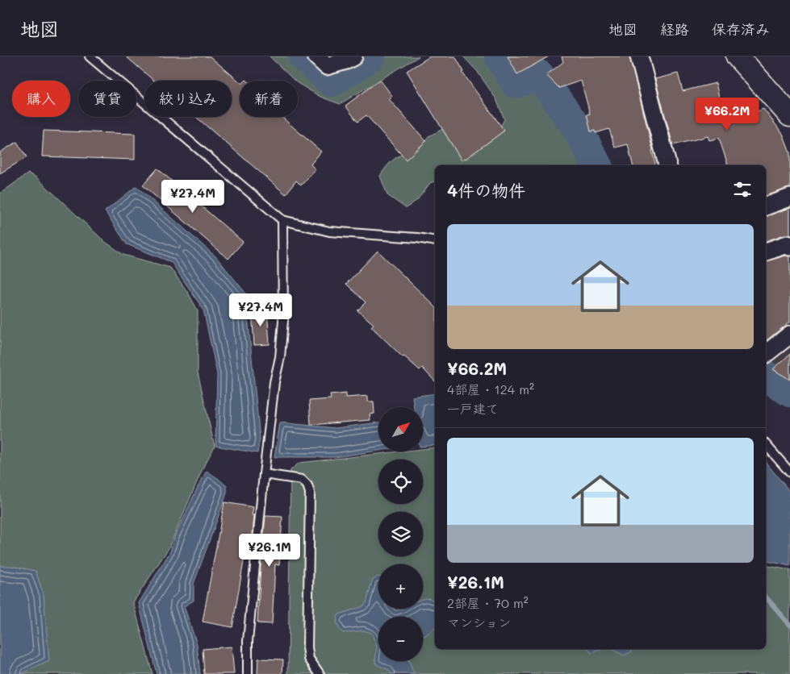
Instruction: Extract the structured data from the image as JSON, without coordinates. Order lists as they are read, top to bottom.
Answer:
{
  "north": "top right",
  "page": {
    "header": "地図",
    "nav": ["地図", "経路", "保存済み"],
    "chip": [
      "購入",
      "賃貸",
      "絞り込み",
      "新着"
    ],
    "price": [
      "¥66.2M",
      "¥27.4M",
      "¥27.4M",
      "¥26.1M"
    ],
    "heading": "4件の物件",
    "list": [
      {
        "name": "¥66.2M",
        "note": "4部屋 · 124 m² · 一戸建て"
      },
      {
        "name": "¥26.1M",
        "note": "2部屋 · 70 m² · マンション"
      }
    ],
    "map_buttons": ["+", "−"]
  }
}
